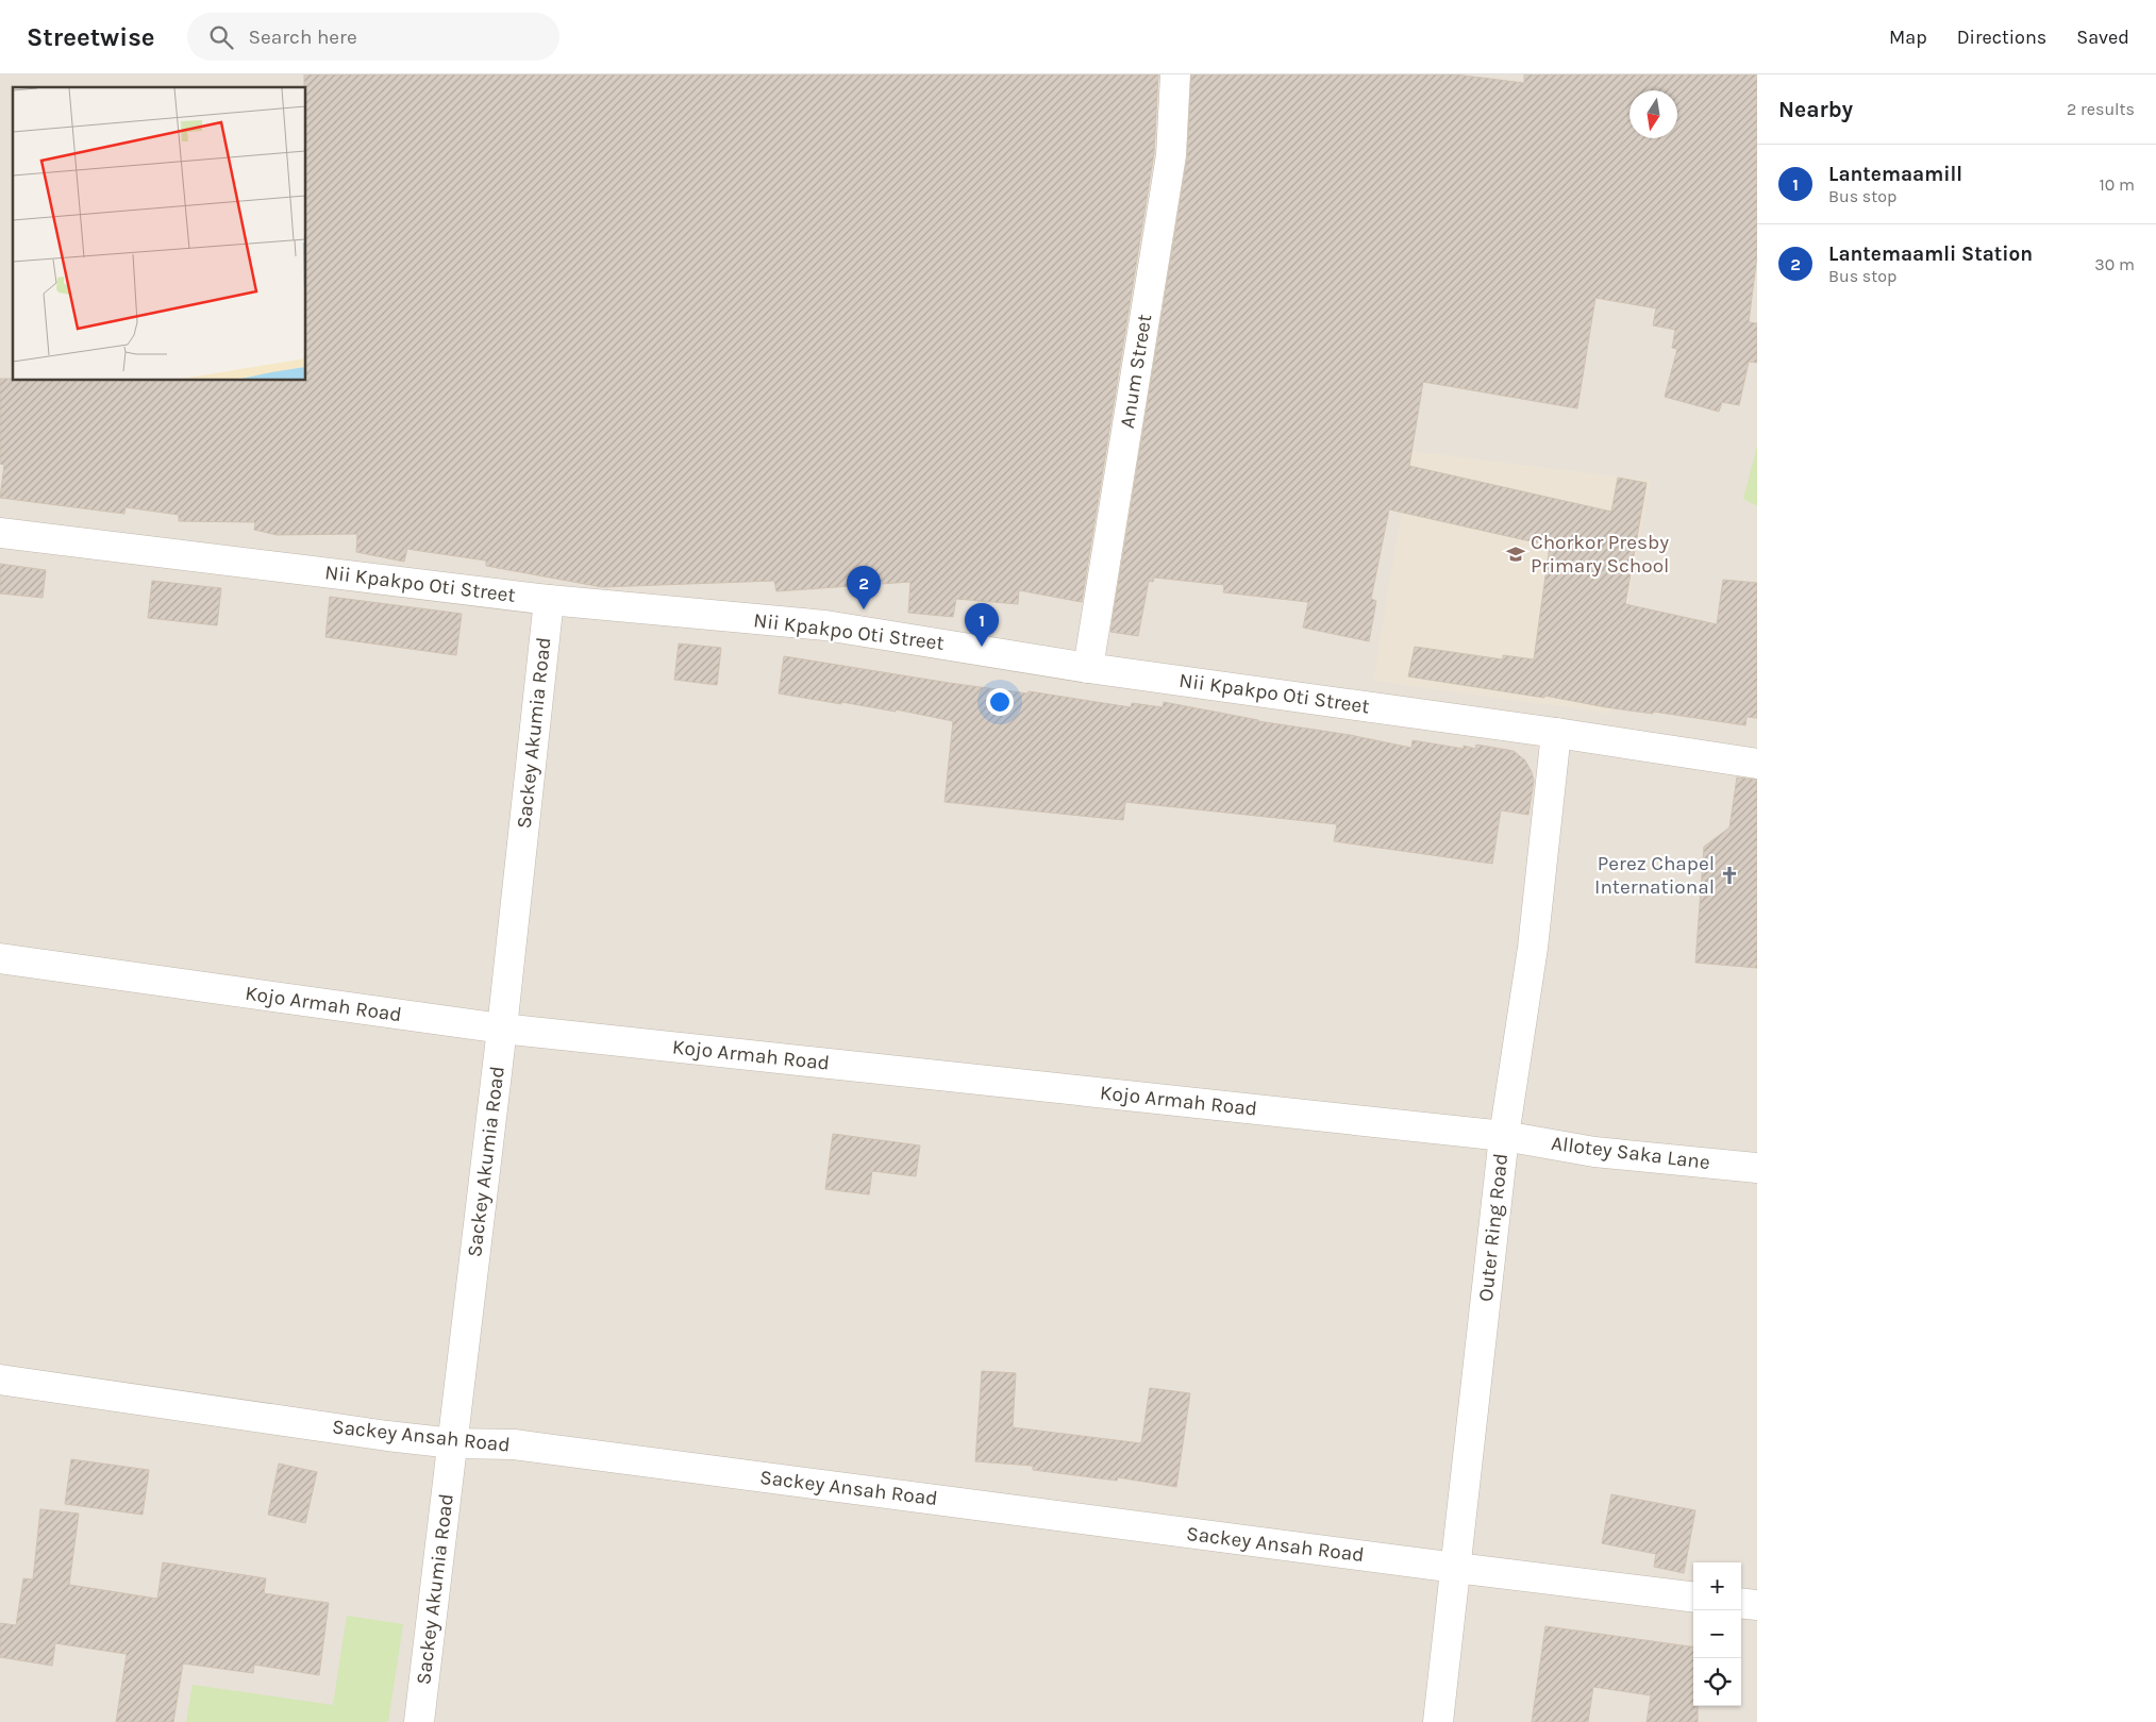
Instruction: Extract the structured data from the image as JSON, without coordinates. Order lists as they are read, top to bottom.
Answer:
{
  "streets": {
    "street": [
      "Anum Street",
      "Nii Kpakpo Oti Street",
      "Sackey Akumia Road",
      "Kojo Armah Road",
      "Allotey Saka Lane",
      "Outer Ring Road",
      "Sackey Ansah Road"
    ]
  },
  "crossings": [
    ["Anum Street", "Nii Kpakpo Oti Street"],
    ["Nii Kpakpo Oti Street", "Sackey Akumia Road"],
    ["Nii Kpakpo Oti Street", "Outer Ring Road"],
    ["Sackey Akumia Road", "Kojo Armah Road"],
    ["Sackey Akumia Road", "Sackey Ansah Road"],
    ["Kojo Armah Road", "Allotey Saka Lane"],
    ["Kojo Armah Road", "Outer Ring Road"],
    ["Allotey Saka Lane", "Outer Ring Road"],
    ["Outer Ring Road", "Sackey Ansah Road"]
  ],
  "places": {
    "school or university": ["Chorkor Presby Primary School"],
    "church": ["Perez Chapel International"]
  },
  "north": "bottom",
  "page": {
    "header": "Streetwise",
    "search": "Search here",
    "nav": ["Map", "Directions", "Saved"],
    "heading": ["Nearby", "2 results"],
    "list": [
      {
        "mark": "1",
        "name": "Lantemaamill",
        "note": "Bus stop",
        "value": "10 m"
      },
      {
        "mark": "2",
        "name": "Lantemaamli Station",
        "note": "Bus stop",
        "value": "30 m"
      }
    ],
    "pins": ["2", "1"],
    "map_buttons": ["+", "−"]
  }
}
